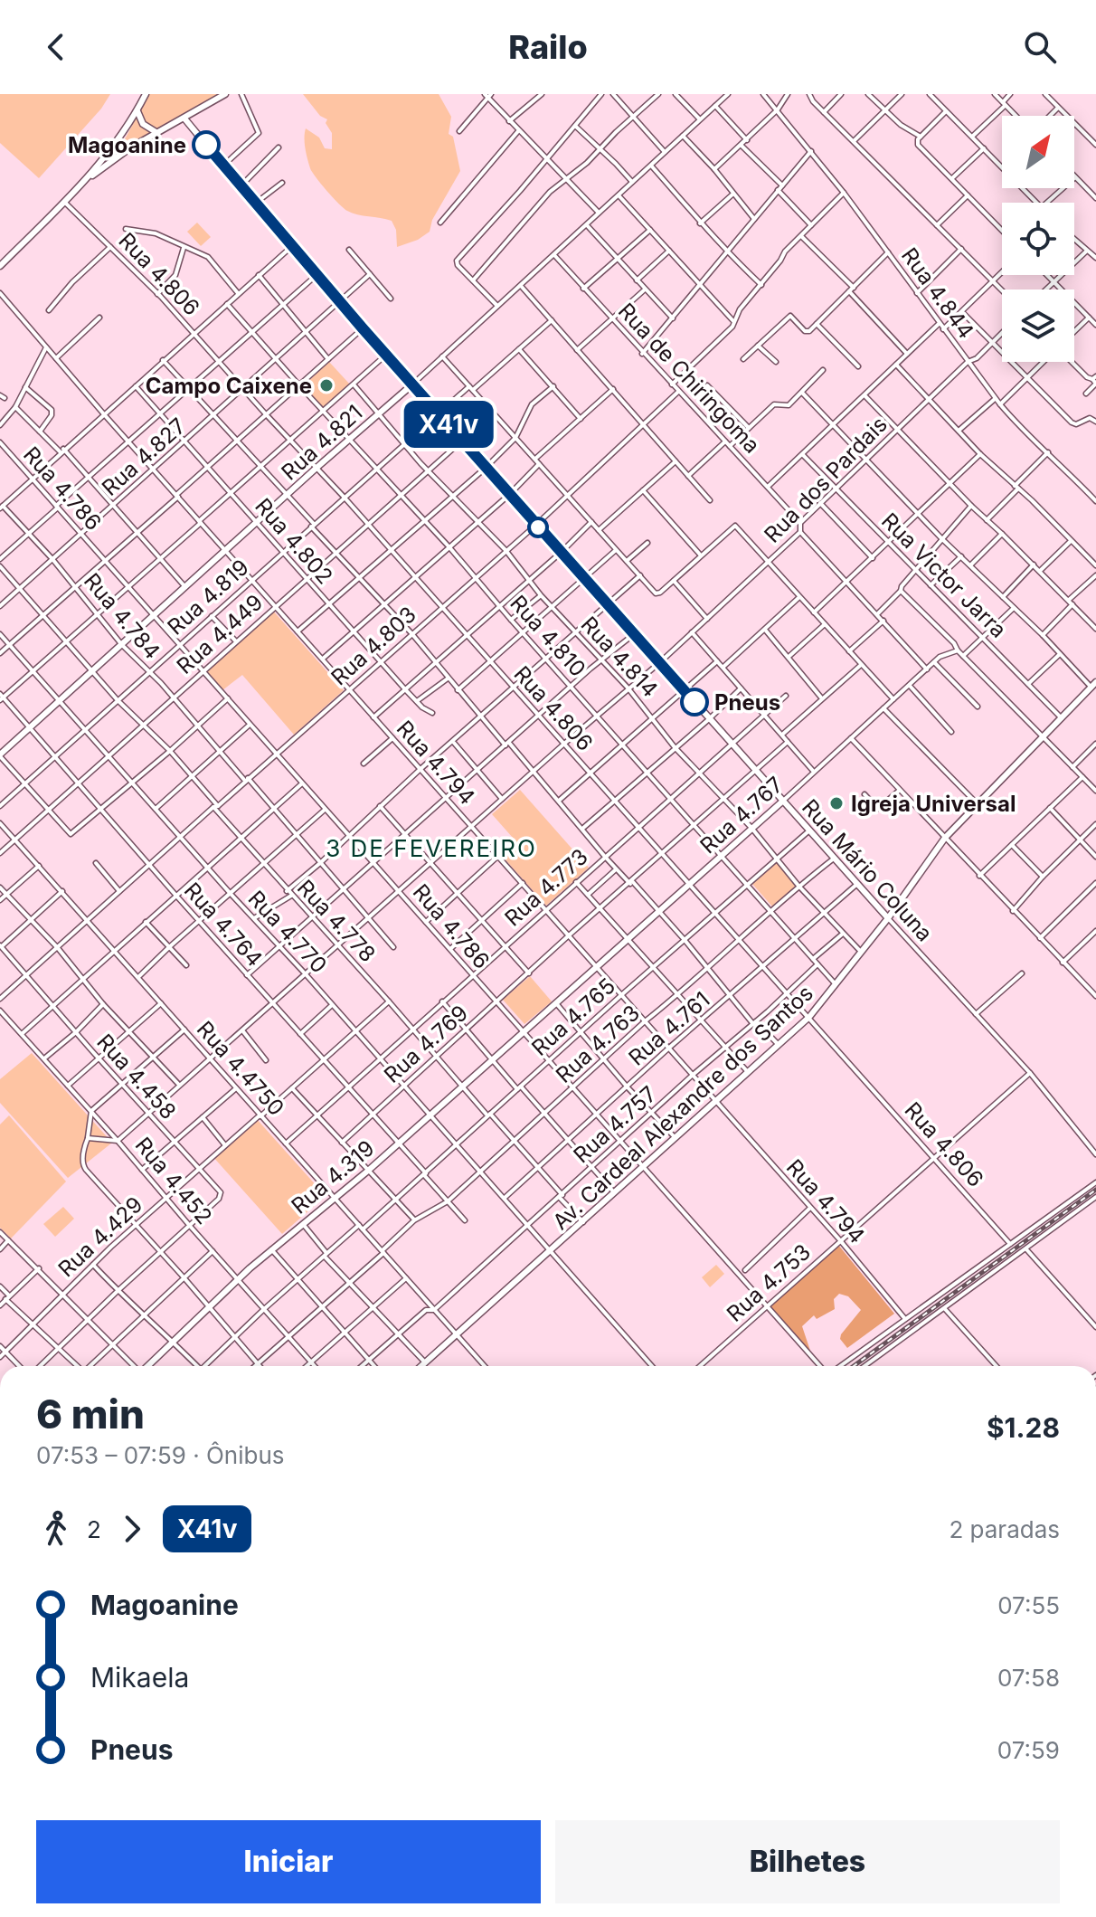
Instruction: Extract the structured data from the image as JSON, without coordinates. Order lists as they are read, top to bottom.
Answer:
{
  "streets": {
    "main road": [
      "Rua 4.821",
      "Rua 4.767",
      "Rua Mário Coluna",
      "Av. Cardeal Alexandre dos Santos",
      "Rua 4.319"
    ],
    "street": [
      "Rua 4.806",
      "Rua 4.844",
      "Rua de Chiringoma",
      "Rua 4.827",
      "Rua dos Pardais",
      "Rua 4.786",
      "Rua 4.802",
      "Rua Victor Jarra",
      "Rua 4.819",
      "Rua 4.784",
      "Rua 4.449",
      "Rua 4.810",
      "Rua 4.803",
      "Rua 4.814",
      "Rua 4.794",
      "Rua 4.773",
      "Rua 4.778",
      "Rua 4.764",
      "Rua 4.770",
      "Rua 4.765",
      "Rua 4.761",
      "Rua 4.769",
      "Rua 4.763",
      "Rua 4.4750",
      "Rua 4.458",
      "Rua 4.757",
      "Rua 4.452",
      "Rua 4.429",
      "Rua 4.753"
    ]
  },
  "crossings": [
    ["Rua 4.806", "Rua 4.821"],
    ["Rua 4.806", "Rua 4.827"],
    ["Rua 4.806", "Rua dos Pardais"],
    ["Rua 4.806", "Rua 4.819"],
    ["Rua 4.806", "Rua 4.449"],
    ["Rua 4.806", "Rua 4.803"],
    ["Rua 4.806", "Rua 4.767"],
    ["Rua 4.806", "Rua 4.773"],
    ["Rua 4.806", "Rua 4.765"],
    ["Rua 4.806", "Rua 4.761"],
    ["Rua 4.806", "Rua 4.769"],
    ["Rua 4.806", "Rua 4.763"],
    ["Rua 4.806", "Av. Cardeal Alexandre dos Santos"],
    ["Rua 4.806", "Rua 4.757"],
    ["Rua 4.806", "Rua 4.753"],
    ["Rua 4.844", "Rua dos Pardais"],
    ["Rua de Chiringoma", "Rua 4.821"],
    ["Rua de Chiringoma", "Rua dos Pardais"],
    ["Rua de Chiringoma", "Rua 4.803"],
    ["Rua 4.821", "Rua 4.786"],
    ["Rua 4.821", "Rua 4.802"],
    ["Rua 4.821", "Rua 4.784"],
    ["Rua 4.821", "Rua 4.810"],
    ["Rua 4.821", "Rua 4.814"],
    ["Rua 4.821", "Rua 4.794"],
    ["Rua 4.821", "Rua Mário Coluna"],
    ["Rua 4.821", "Rua 4.778"],
    ["Rua 4.821", "Rua 4.764"],
    ["Rua 4.821", "Rua 4.770"],
    ["Rua 4.827", "Rua 4.786"],
    ["Rua 4.827", "Rua 4.802"],
    ["Rua 4.827", "Rua 4.784"],
    ["Rua 4.827", "Rua 4.810"],
    ["Rua 4.827", "Rua 4.794"],
    ["Rua 4.827", "Rua Mário Coluna"],
    ["Rua 4.827", "Rua 4.778"],
    ["Rua dos Pardais", "Rua 4.786"],
    ["Rua dos Pardais", "Rua Victor Jarra"],
    ["Rua dos Pardais", "Rua 4.784"],
    ["Rua dos Pardais", "Rua 4.810"],
    ["Rua dos Pardais", "Rua 4.814"],
    ["Rua dos Pardais", "Rua 4.794"],
    ["Rua dos Pardais", "Rua Mário Coluna"],
    ["Rua dos Pardais", "Rua 4.778"],
    ["Rua dos Pardais", "Rua 4.764"],
    ["Rua dos Pardais", "Rua 4.770"],
    ["Rua dos Pardais", "Rua 4.4750"],
    ["Rua dos Pardais", "Rua 4.458"],
    ["Rua dos Pardais", "Rua 4.452"],
    ["Rua 4.786", "Rua 4.819"],
    ["Rua 4.786", "Rua 4.449"],
    ["Rua 4.786", "Rua 4.803"],
    ["Rua 4.786", "Rua 4.773"],
    ["Rua 4.786", "Rua 4.765"],
    ["Rua 4.786", "Rua 4.761"],
    ["Rua 4.786", "Rua 4.769"],
    ["Rua 4.786", "Rua 4.763"],
    ["Rua 4.786", "Av. Cardeal Alexandre dos Santos"],
    ["Rua 4.786", "Rua 4.757"],
    ["Rua 4.786", "Rua 4.319"],
    ["Rua 4.786", "Rua 4.753"],
    ["Rua 4.802", "Rua 4.819"],
    ["Rua 4.802", "Rua 4.449"],
    ["Rua 4.802", "Rua 4.803"],
    ["Rua Victor Jarra", "Av. Cardeal Alexandre dos Santos"],
    ["Rua 4.819", "Rua 4.784"],
    ["Rua 4.819", "Rua 4.810"],
    ["Rua 4.819", "Rua 4.814"],
    ["Rua 4.819", "Rua 4.794"],
    ["Rua 4.819", "Rua Mário Coluna"],
    ["Rua 4.819", "Rua 4.778"],
    ["Rua 4.819", "Rua 4.764"],
    ["Rua 4.819", "Rua 4.770"],
    ["Rua 4.784", "Rua 4.449"],
    ["Rua 4.784", "Rua 4.803"],
    ["Rua 4.449", "Rua 4.810"],
    ["Rua 4.449", "Rua 4.814"],
    ["Rua 4.449", "Rua 4.794"],
    ["Rua 4.449", "Rua Mário Coluna"],
    ["Rua 4.449", "Rua 4.778"],
    ["Rua 4.449", "Rua 4.764"],
    ["Rua 4.449", "Rua 4.770"],
    ["Rua 4.449", "Rua 4.4750"],
    ["Rua 4.810", "Rua 4.803"],
    ["Rua 4.810", "Rua 4.767"],
    ["Rua 4.810", "Rua 4.773"],
    ["Rua 4.810", "Rua 4.765"],
    ["Rua 4.810", "Rua 4.761"],
    ["Rua 4.810", "Rua 4.769"],
    ["Rua 4.810", "Rua 4.763"],
    ["Rua 4.810", "Av. Cardeal Alexandre dos Santos"],
    ["Rua 4.810", "Rua 4.757"],
    ["Rua 4.803", "Rua 4.814"],
    ["Rua 4.803", "Rua 4.794"],
    ["Rua 4.803", "Rua Mário Coluna"],
    ["Rua 4.803", "Rua 4.778"],
    ["Rua 4.803", "Rua 4.764"],
    ["Rua 4.803", "Rua 4.770"],
    ["Rua 4.803", "Rua 4.4750"],
    ["Rua 4.803", "Rua 4.458"],
    ["Rua 4.814", "Rua 4.767"],
    ["Rua 4.814", "Rua 4.773"],
    ["Rua 4.814", "Rua 4.765"],
    ["Rua 4.814", "Rua 4.761"],
    ["Rua 4.814", "Rua 4.769"],
    ["Rua 4.814", "Rua 4.763"],
    ["Rua 4.814", "Av. Cardeal Alexandre dos Santos"],
    ["Rua 4.794", "Rua 4.767"],
    ["Rua 4.794", "Rua 4.773"],
    ["Rua 4.794", "Rua 4.765"],
    ["Rua 4.794", "Rua 4.761"],
    ["Rua 4.794", "Rua 4.769"],
    ["Rua 4.794", "Rua 4.763"],
    ["Rua 4.794", "Av. Cardeal Alexandre dos Santos"],
    ["Rua 4.794", "Rua 4.757"],
    ["Rua 4.794", "Rua 4.753"],
    ["Rua 4.767", "Rua Mário Coluna"],
    ["Rua 4.767", "Rua 4.319"],
    ["Rua Mário Coluna", "Rua 4.773"],
    ["Rua Mário Coluna", "Rua 4.765"],
    ["Rua Mário Coluna", "Rua 4.761"],
    ["Rua Mário Coluna", "Rua 4.769"],
    ["Rua Mário Coluna", "Rua 4.763"],
    ["Rua Mário Coluna", "Av. Cardeal Alexandre dos Santos"],
    ["Rua Mário Coluna", "Rua 4.753"],
    ["Rua 4.773", "Rua 4.778"],
    ["Rua 4.773", "Rua 4.764"],
    ["Rua 4.773", "Rua 4.770"],
    ["Rua 4.773", "Rua 4.4750"],
    ["Rua 4.778", "Rua 4.765"],
    ["Rua 4.778", "Rua 4.761"],
    ["Rua 4.778", "Rua 4.769"],
    ["Rua 4.778", "Rua 4.763"],
    ["Rua 4.778", "Av. Cardeal Alexandre dos Santos"],
    ["Rua 4.778", "Rua 4.757"],
    ["Rua 4.778", "Rua 4.319"],
    ["Rua 4.778", "Rua 4.429"],
    ["Rua 4.764", "Rua 4.765"],
    ["Rua 4.764", "Rua 4.769"],
    ["Rua 4.764", "Rua 4.763"],
    ["Rua 4.764", "Rua 4.319"],
    ["Rua 4.764", "Rua 4.429"],
    ["Rua 4.770", "Rua 4.765"],
    ["Rua 4.770", "Rua 4.761"],
    ["Rua 4.770", "Rua 4.769"],
    ["Rua 4.770", "Rua 4.763"],
    ["Rua 4.770", "Av. Cardeal Alexandre dos Santos"],
    ["Rua 4.770", "Rua 4.757"],
    ["Rua 4.770", "Rua 4.319"],
    ["Rua 4.770", "Rua 4.429"],
    ["Rua 4.765", "Rua 4.4750"],
    ["Rua 4.765", "Rua 4.452"],
    ["Rua 4.763", "Rua 4.4750"],
    ["Rua 4.763", "Rua 4.452"],
    ["Rua 4.4750", "Av. Cardeal Alexandre dos Santos"],
    ["Rua 4.4750", "Rua 4.757"],
    ["Rua 4.4750", "Rua 4.319"],
    ["Rua 4.4750", "Rua 4.429"],
    ["Rua 4.458", "Rua 4.452"],
    ["Rua 4.458", "Rua 4.429"],
    ["Rua 4.319", "Rua 4.452"],
    ["Rua 4.452", "Rua 4.429"]
  ],
  "districts": ["3 DE FEVEREIRO"],
  "places": [
    "Magoanine",
    "Campo Caixene",
    "Pneus",
    "Igreja Universal"
  ],
  "lines": ["bus line X41v"],
  "north": "top right",
  "page": {
    "header": "Railo",
    "on_map": "X41v",
    "heading": ["6 min", "07:53 – 07:59 · Ônibus", "$1.28"],
    "legs": ["2", "X41v", "2 paradas"],
    "list": [
      {
        "name": "Magoanine",
        "value": "07:55"
      },
      {
        "name": "Mikaela",
        "value": "07:58"
      },
      {
        "name": "Pneus",
        "value": "07:59"
      }
    ],
    "buttons": ["Iniciar", "Bilhetes"]
  }
}
